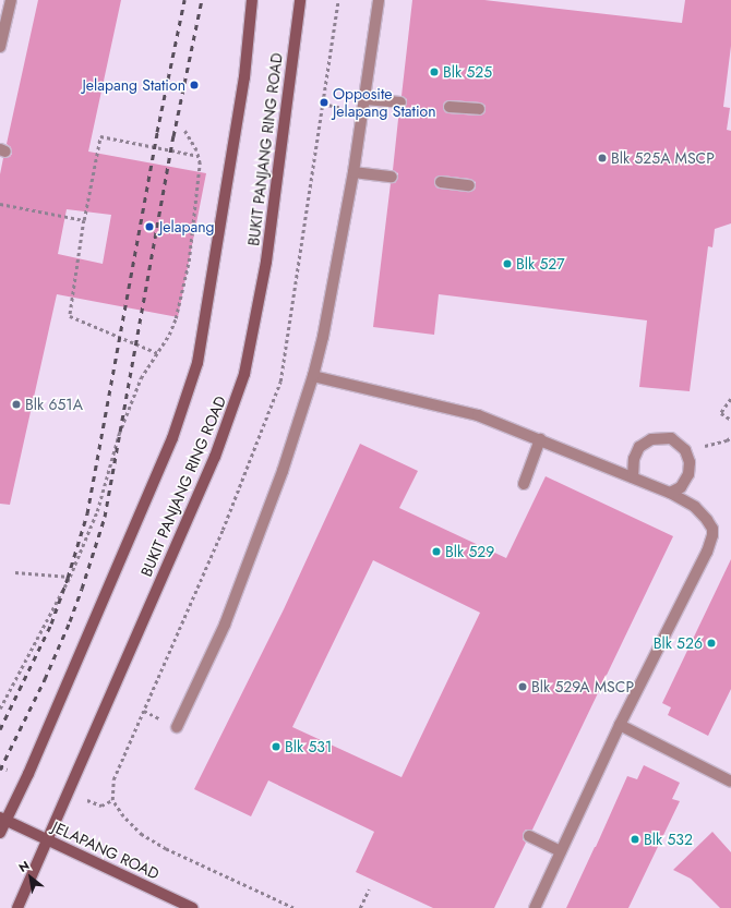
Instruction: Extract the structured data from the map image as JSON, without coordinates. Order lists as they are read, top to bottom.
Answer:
{
  "streets": {
    "main road": ["BUKIT PANJANG RING ROAD", "JELAPANG ROAD"]
  },
  "crossings": [
    ["BUKIT PANJANG RING ROAD", "JELAPANG ROAD"]
  ],
  "places": [
    "Blk 525",
    "Jelapang Station",
    "Opposite Jelapang Station",
    "Blk 525A MSCP",
    "Jelapang",
    "Blk 527",
    "Blk 651A",
    "Blk 529",
    "Blk 526",
    "Blk 529A MSCP",
    "Blk 531",
    "Blk 532"
  ],
  "north": "top left"
}
